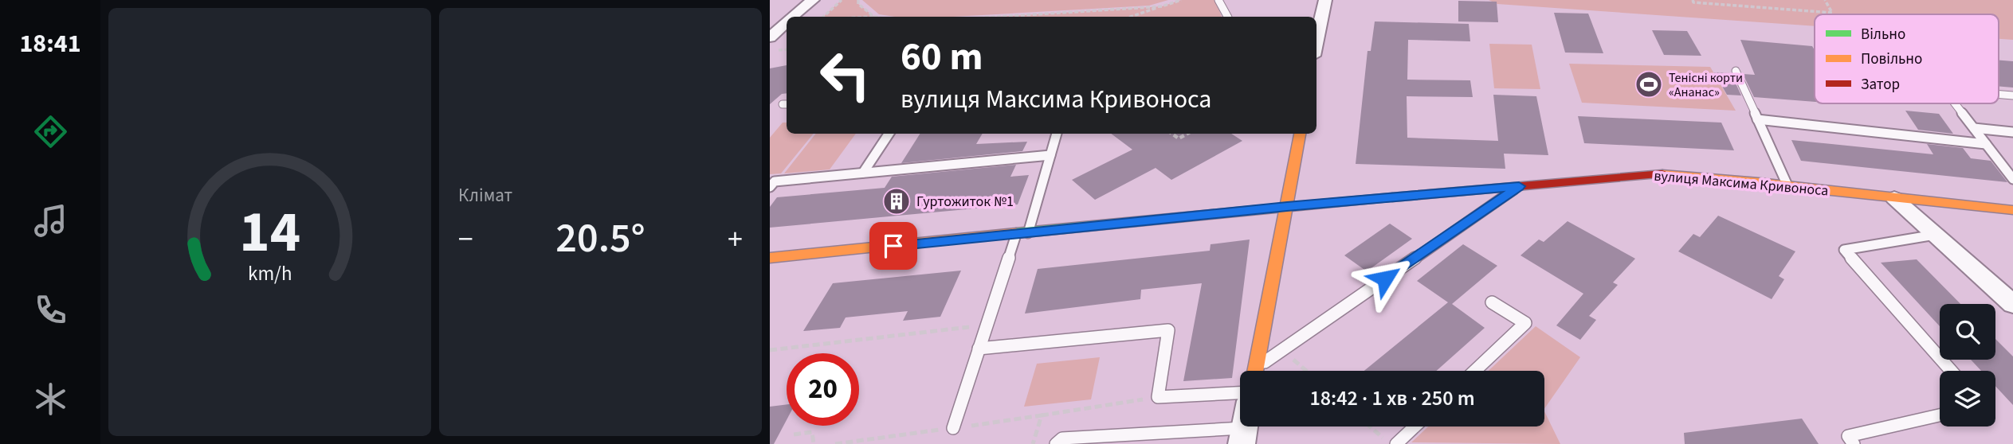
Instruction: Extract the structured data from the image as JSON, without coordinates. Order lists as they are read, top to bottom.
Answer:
{
  "streets": {
    "street": ["вулиця Максима Кривоноса"]
  },
  "places": {
    "sports": ["Тенісні корти «Ананас»"],
    "building": ["Гуртожиток №1"]
  },
  "legend": ["Вільно", "Повільно", "Затор"],
  "page": {
    "tabs": "18:41",
    "tile": "Клімат",
    "turn": ["60 m", "вулиця Максима Кривоноса"],
    "heat": ["−", "20.5°", "+"],
    "limit": "20",
    "trip": "18:42 · 1 хв · 250 m",
    "gauge": ["14", "km/h"]
  }
}
